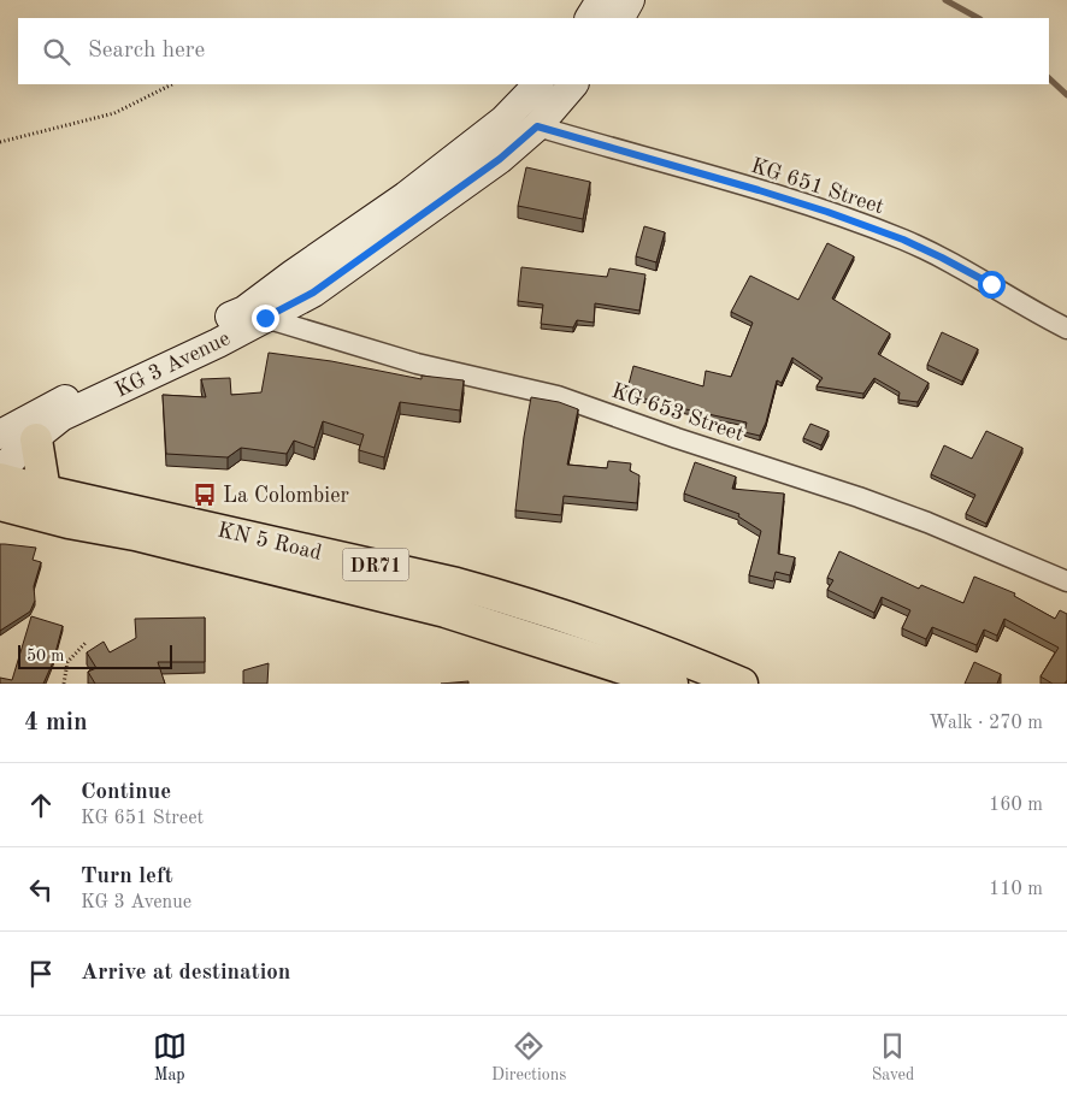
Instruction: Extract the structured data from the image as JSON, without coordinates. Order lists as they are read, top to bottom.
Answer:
{
  "streets": {
    "main road": ["KG 3 Avenue", "KN 5 Road", "DR71"],
    "street": ["KG 651 Street", "KG 653 Street"]
  },
  "crossings": [
    ["KG 651 Street", "KG 3 Avenue"],
    ["KG 3 Avenue", "KG 653 Street"]
  ],
  "places": {
    "bus stop": ["La Colombier"]
  },
  "scale_bar": "50 m",
  "page": {
    "search": "Search here",
    "scale": "50 m",
    "heading": ["4 min", "Walk · 270 m"],
    "list": [
      ["Continue", "KG 651 Street", "160 m"],
      ["Turn left", "KG 3 Avenue", "110 m"],
      "Arrive at destination"
    ],
    "nav": ["Map", "Directions", "Saved"]
  }
}
